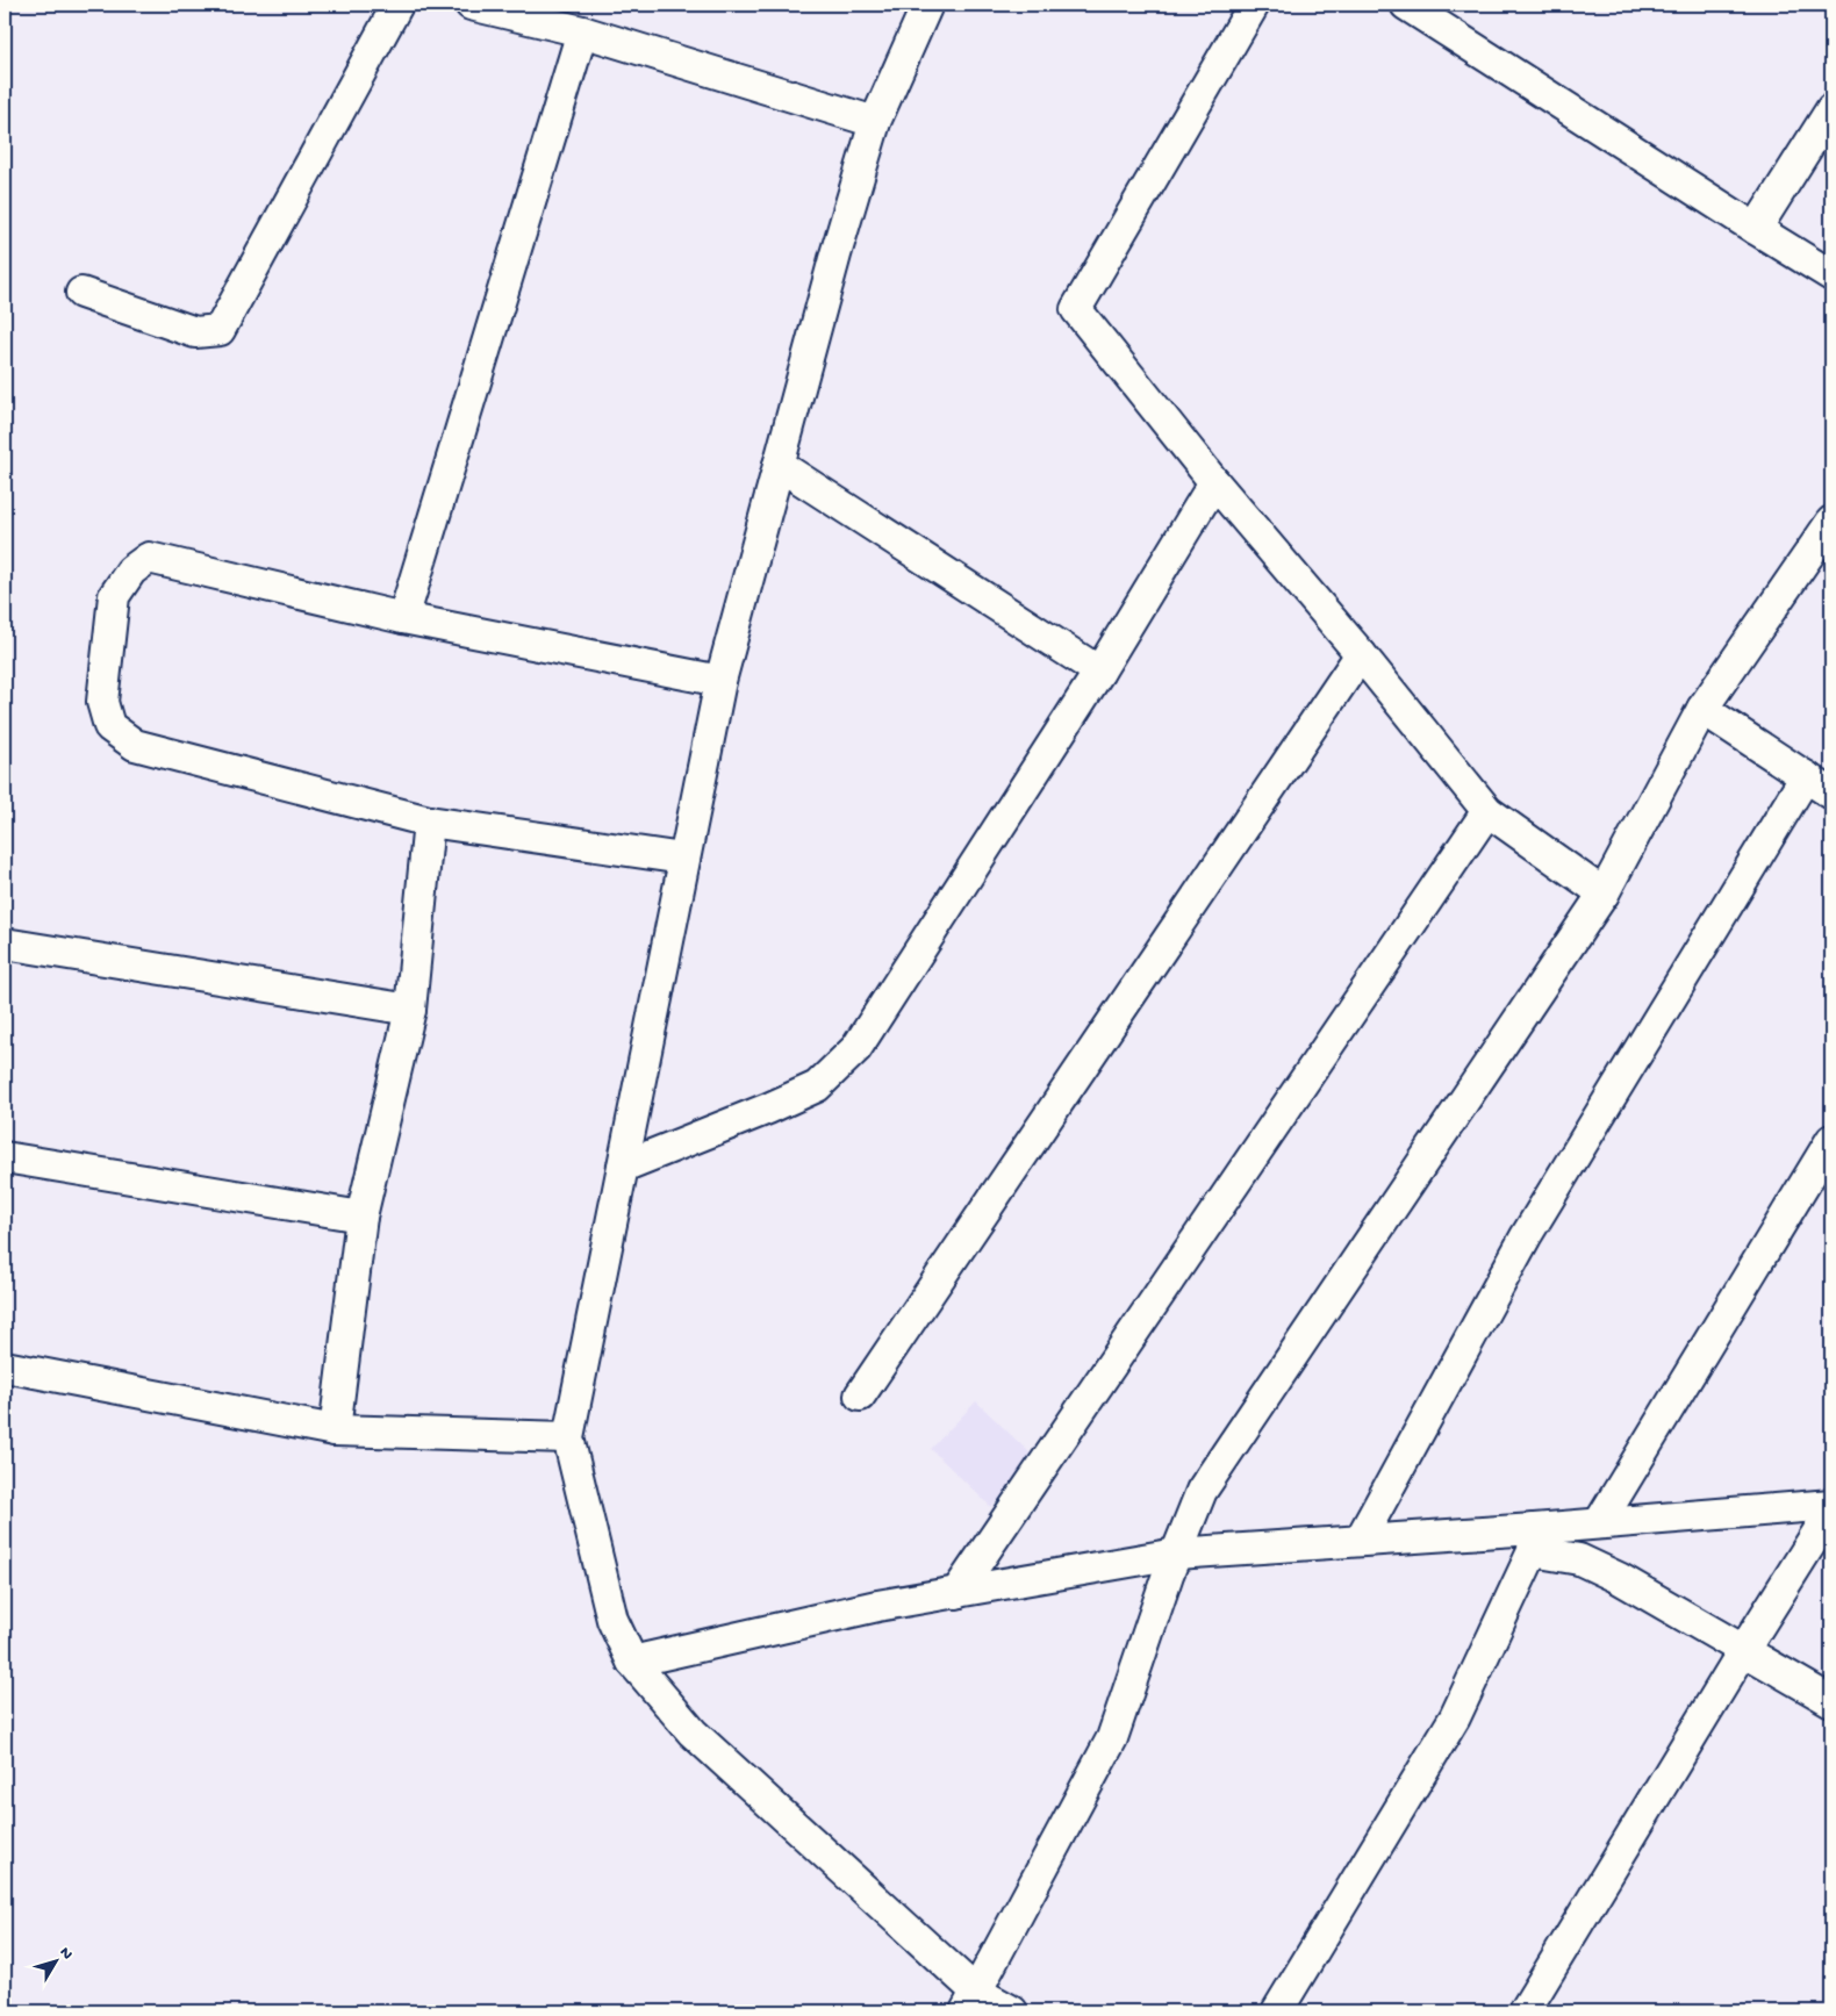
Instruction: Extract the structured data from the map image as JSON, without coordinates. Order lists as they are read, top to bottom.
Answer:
{
  "north": "top right"
}
